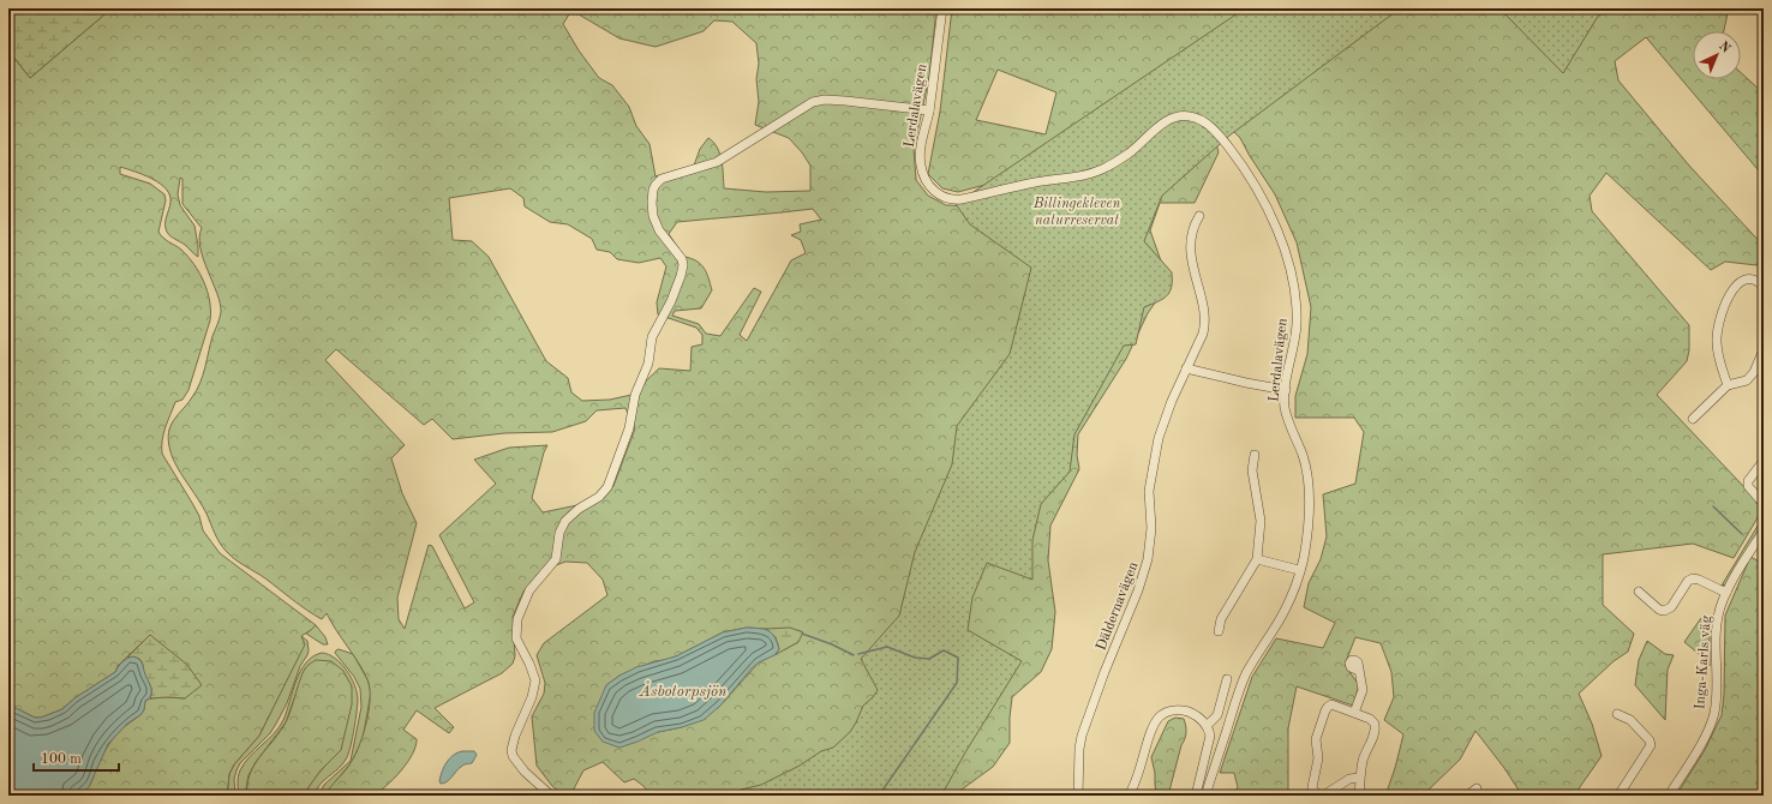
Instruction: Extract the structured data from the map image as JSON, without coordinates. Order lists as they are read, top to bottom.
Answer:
{
  "streets": {
    "street": ["Lerdalavägen", "Däldernavägen", "Inga-Karls väg"]
  },
  "water": ["Åsbotorpsjön"],
  "parks": ["Billingekleven naturreservat"],
  "scale_bar": "100 m",
  "north": "top right"
}
